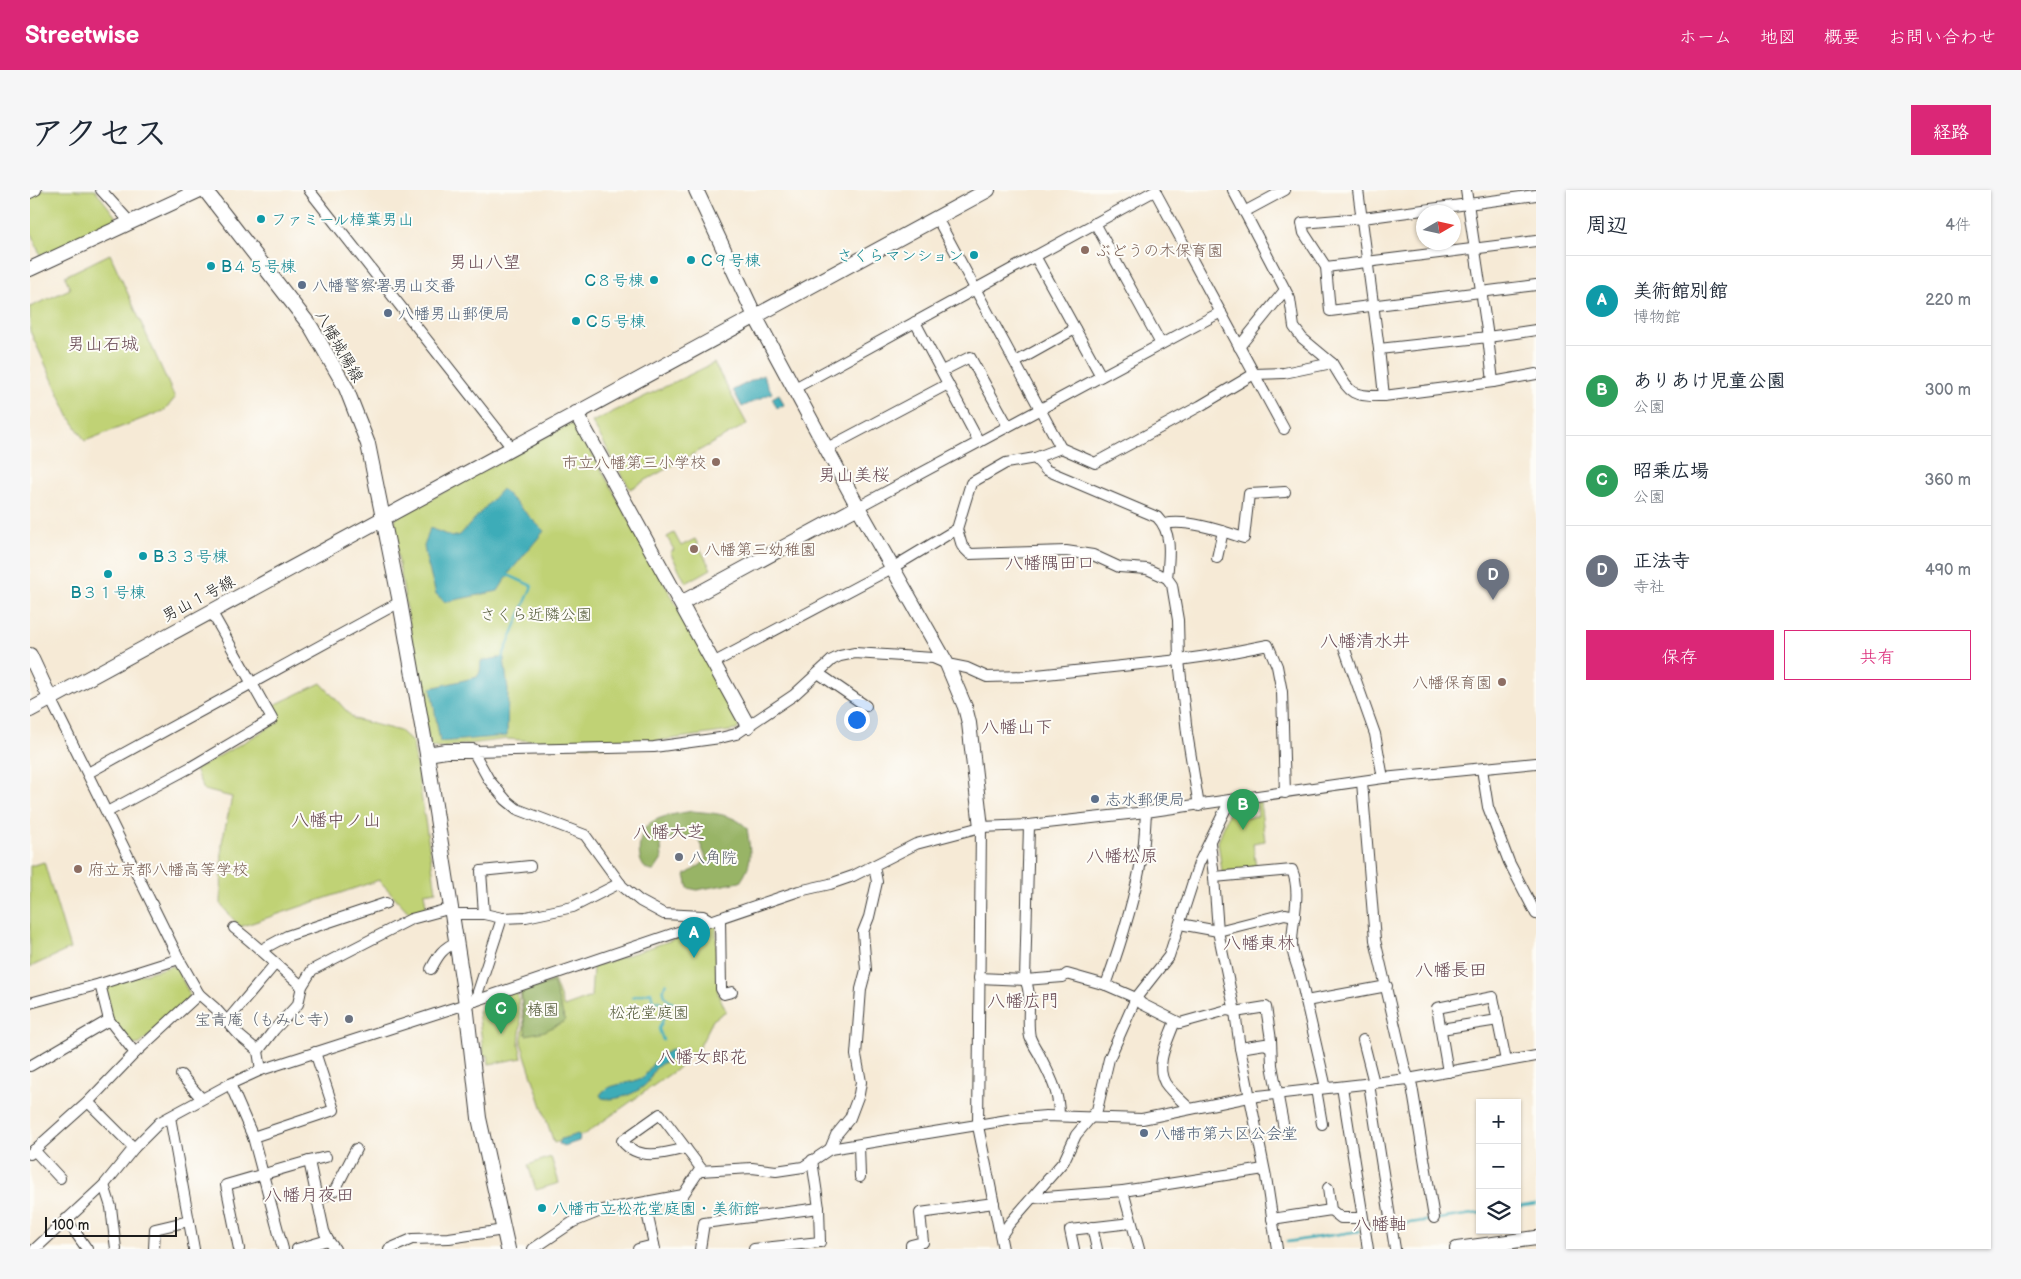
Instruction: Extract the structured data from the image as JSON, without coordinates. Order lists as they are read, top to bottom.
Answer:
{
  "streets": {
    "street": ["八幡城陽線", "男山１号線"]
  },
  "crossings": [
    ["八幡城陽線", "男山１号線"]
  ],
  "districts": [
    "男山八望",
    "男山石城",
    "男山美桜",
    "八幡隅田口",
    "八幡清水井",
    "八幡山下",
    "八幡中ノ山",
    "八幡大芝",
    "八幡松原",
    "八幡東林",
    "八幡長田",
    "八幡広門",
    "八幡女郎花",
    "八幡月夜田",
    "八幡軸"
  ],
  "parks": ["さくら近隣公園", "椿園", "松花堂庭園"],
  "places": [
    "ファミール樟葉男山",
    "ぶどうの木保育園",
    "さくらマンション",
    "C９号棟",
    "B４５号棟",
    "C８号棟",
    "八幡警察署男山交番",
    "八幡男山郵便局",
    "C５号棟",
    "市立八幡第三小学校",
    "八幡第三幼稚園",
    "B３３号棟",
    "B３１号棟",
    "八幡保育園",
    "志水郵便局",
    "八角院",
    "府立京都八幡高等学校",
    "宝青庵（もみじ寺）",
    "八幡市第六区公会堂",
    "八幡市立松花堂庭園・美術館"
  ],
  "scale_bar": "100 m",
  "north": "right",
  "page": {
    "header": "Streetwise",
    "nav": [
      "ホーム",
      "地図",
      "概要",
      "お問い合わせ"
    ],
    "title": "アクセス",
    "buttons": [
      "経路",
      ["保存", "共有"]
    ],
    "heading": ["周辺", "4件"],
    "list": [
      {
        "mark": "A",
        "name": "美術館別館",
        "note": "博物館",
        "value": "220 m"
      },
      {
        "mark": "B",
        "name": "ありあけ児童公園",
        "note": "公園",
        "value": "300 m"
      },
      {
        "mark": "C",
        "name": "昭乗広場",
        "note": "公園",
        "value": "360 m"
      },
      {
        "mark": "D",
        "name": "正法寺",
        "note": "寺社",
        "value": "490 m"
      }
    ],
    "pins": [
      "D",
      "B",
      "A",
      "C"
    ],
    "map_buttons": ["+", "−"],
    "scale": "100 m"
  }
}
